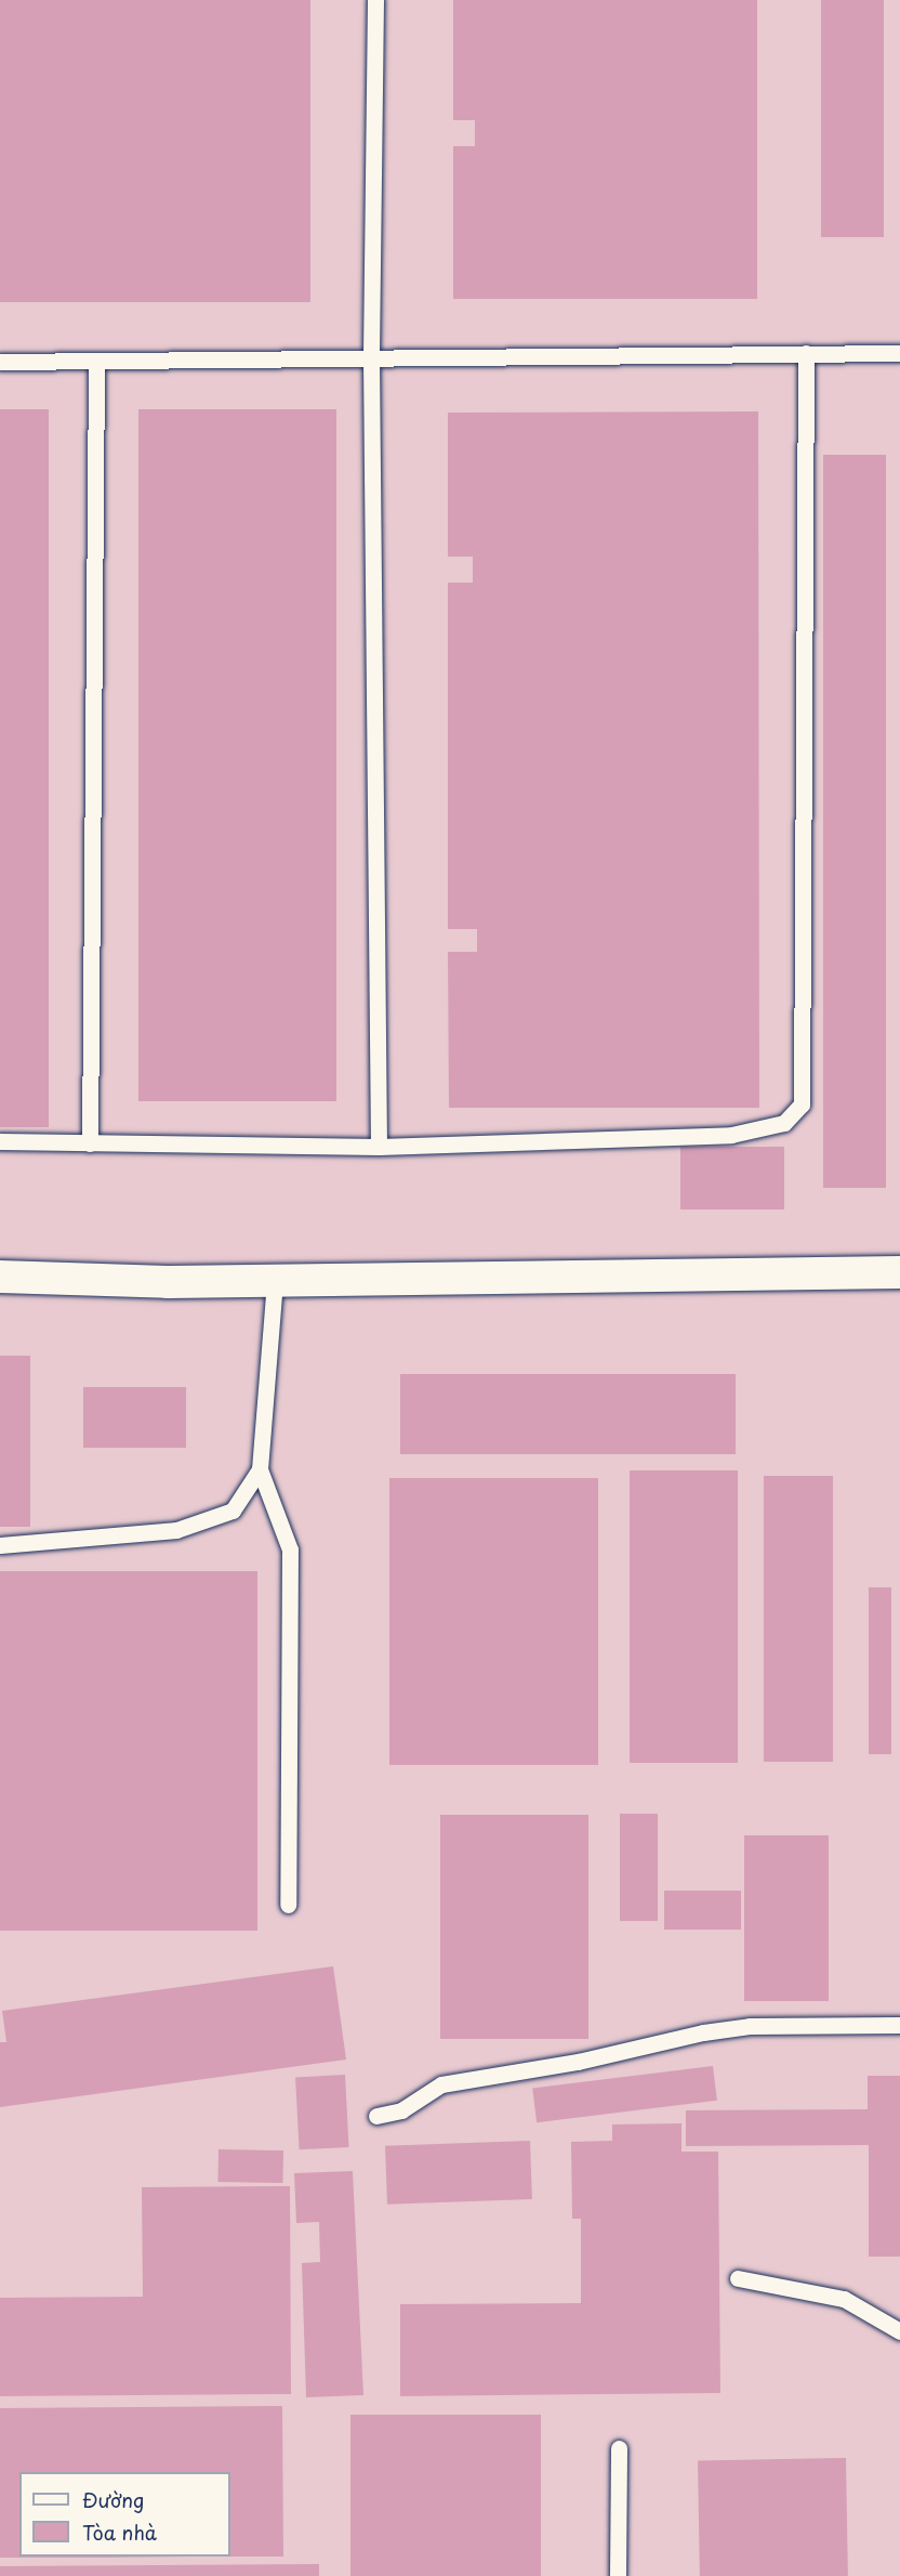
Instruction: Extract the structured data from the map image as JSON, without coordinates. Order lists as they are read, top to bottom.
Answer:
{
  "legend": ["Đường", "Tòa nhà"]
}
